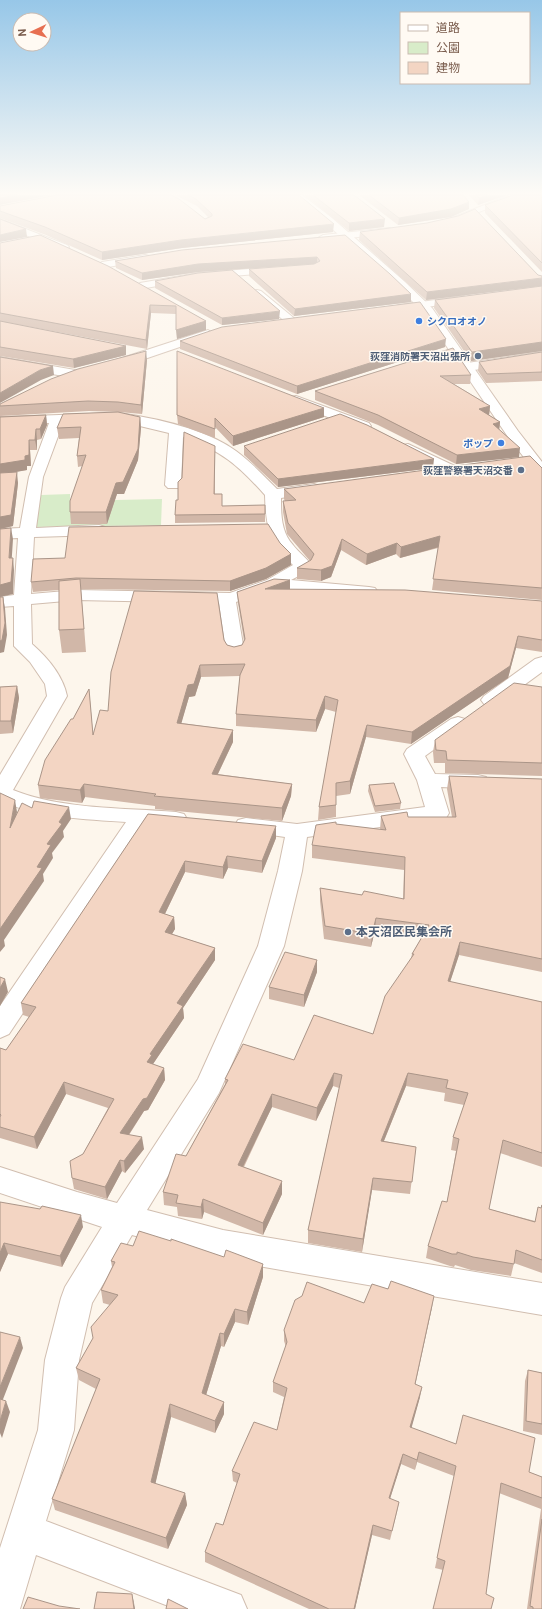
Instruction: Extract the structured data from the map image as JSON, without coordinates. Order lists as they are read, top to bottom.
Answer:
{
  "places": [
    "シクロオオノ",
    "荻窪消防署天沼出張所",
    "ポップ",
    "荻窪警察署天沼交番",
    "本天沼区民集会所"
  ],
  "legend": ["道路", "公園", "建物"],
  "north": "left"
}
